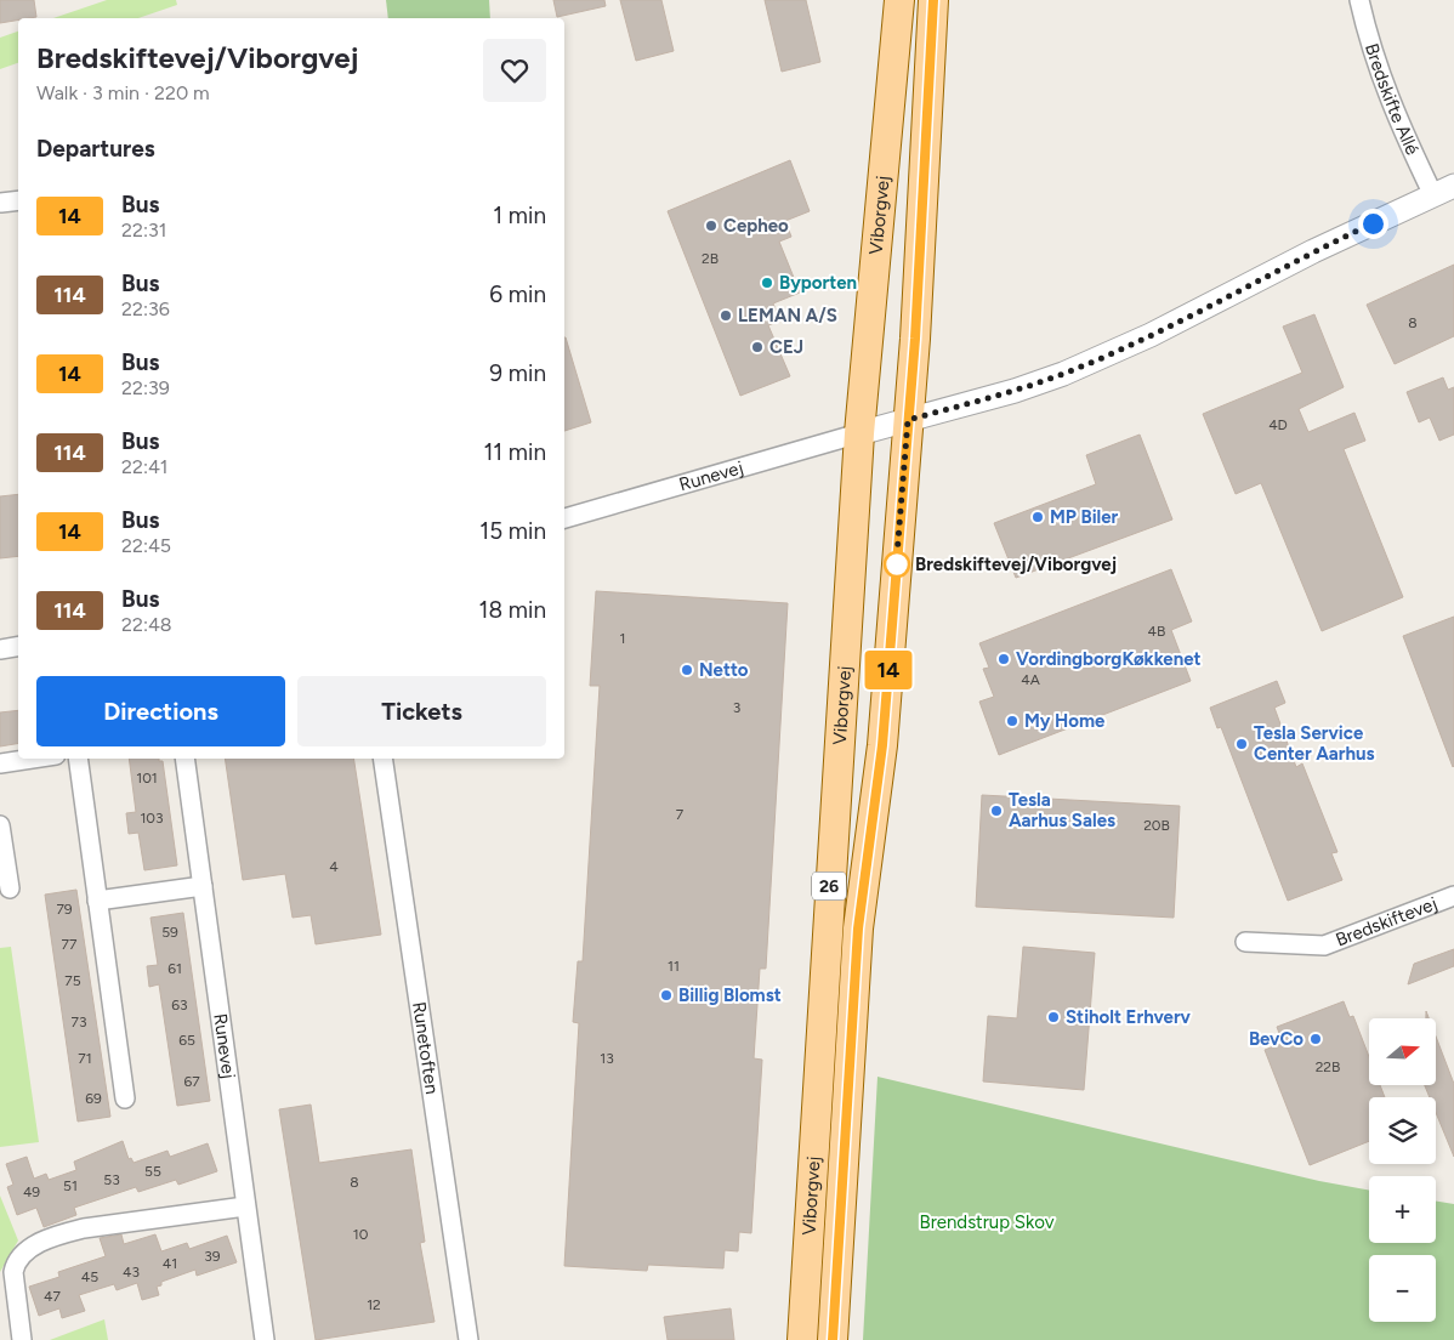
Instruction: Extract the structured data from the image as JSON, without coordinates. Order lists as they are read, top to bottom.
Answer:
{
  "streets": {
    "main road": ["Viborgvej", "26"],
    "street": [
      "Bredskifte Allé",
      "Runevej",
      "Bredskiftevej",
      "Runetoften"
    ]
  },
  "crossings": [
    ["Viborgvej", "Runevej"]
  ],
  "parks": ["Brendstrup Skov"],
  "places": [
    "Cepheo",
    "Byporten",
    "LEMAN A/S",
    "CEJ",
    "MP Biler",
    "Bredskiftevej/Viborgvej",
    "VordingborgKøkkenet",
    "Netto",
    "My Home",
    "Tesla Service Center Aarhus",
    "Tesla Aarhus Sales",
    "Billig Blomst",
    "Stiholt Erhverv",
    "BevCo"
  ],
  "lines": ["bus line 14"],
  "house_numbers": [
    "2B",
    "8",
    "4D",
    "4B",
    "1",
    "4A",
    "3",
    "101",
    "7",
    "103",
    "20B",
    "4",
    "79",
    "59",
    "77",
    "11",
    "61",
    "75",
    "63",
    "73",
    "65",
    "71",
    "13",
    "22B",
    "67",
    "69",
    "55",
    "53",
    "8",
    "51",
    "49",
    "10",
    "39",
    "41",
    "43",
    "45",
    "47",
    "12"
  ],
  "north": "right",
  "page": {
    "on_map": "14",
    "heading": [
      ["Bredskiftevej/Viborgvej", "Walk · 3 min · 220 m"],
      "Departures"
    ],
    "list": [
      {
        "mark": "14",
        "name": "Bus",
        "note": "22:31",
        "value": "1 min"
      },
      {
        "mark": "114",
        "name": "Bus",
        "note": "22:36",
        "value": "6 min"
      },
      {
        "mark": "14",
        "name": "Bus",
        "note": "22:39",
        "value": "9 min"
      },
      {
        "mark": "114",
        "name": "Bus",
        "note": "22:41",
        "value": "11 min"
      },
      {
        "mark": "14",
        "name": "Bus",
        "note": "22:45",
        "value": "15 min"
      },
      {
        "mark": "114",
        "name": "Bus",
        "note": "22:48",
        "value": "18 min"
      }
    ],
    "buttons": ["Directions", "Tickets"],
    "map_buttons": ["+", "−"]
  }
}
